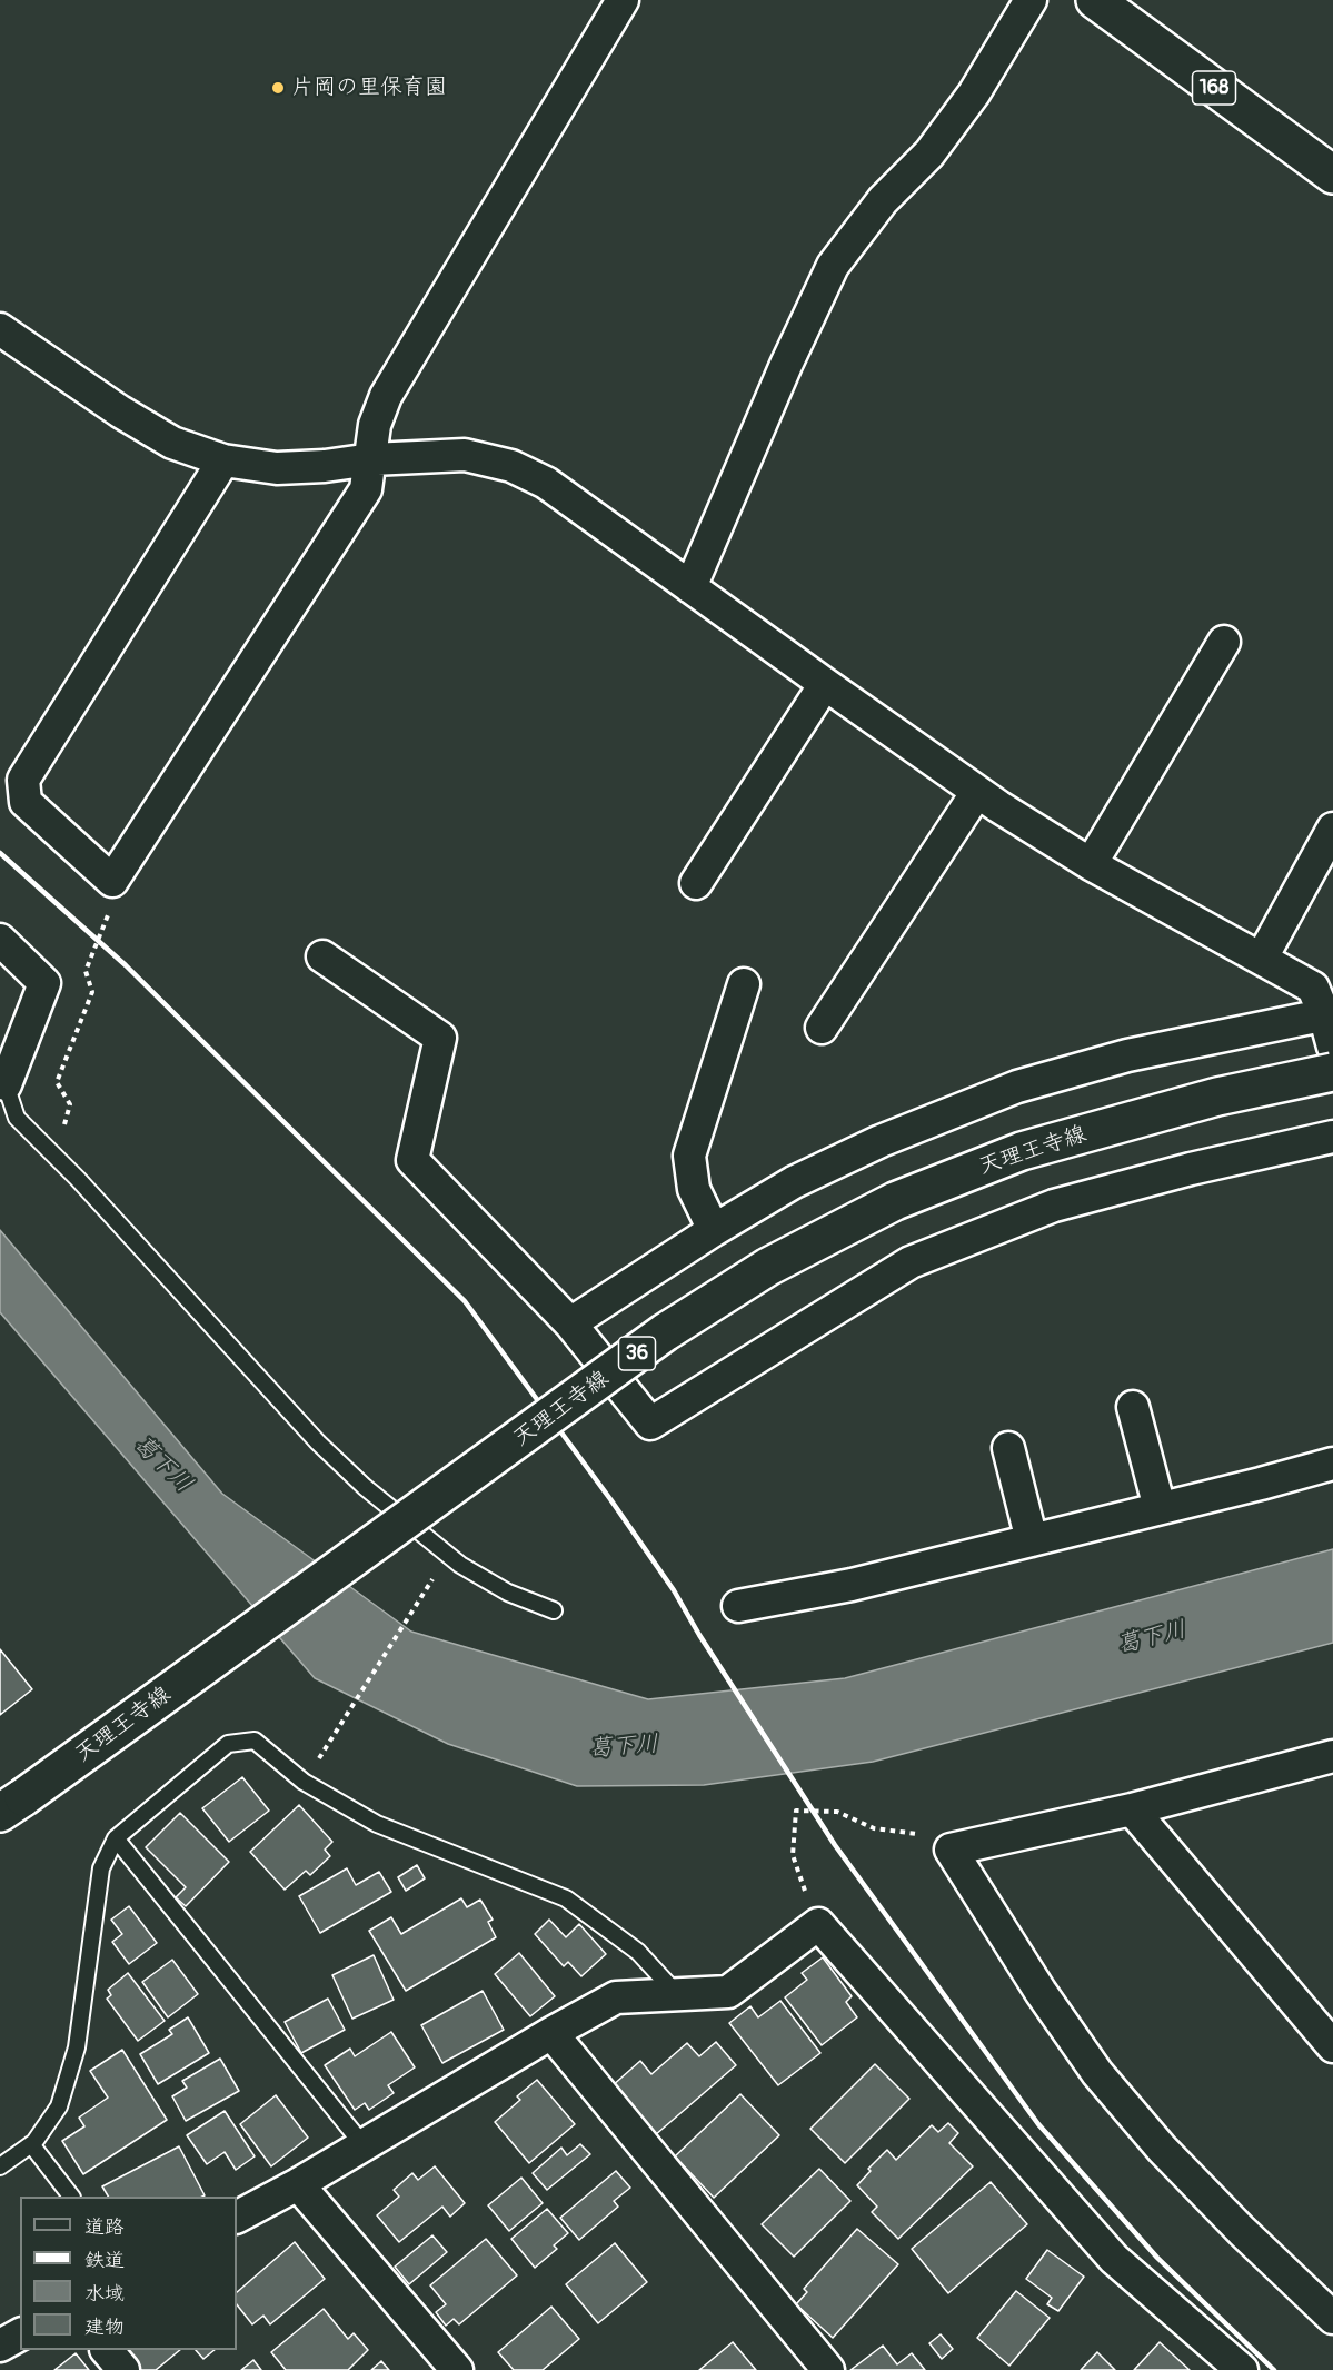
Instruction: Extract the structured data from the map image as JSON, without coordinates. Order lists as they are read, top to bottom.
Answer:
{
  "streets": {
    "main road": ["168", "天理王寺線", "36"]
  },
  "water": ["葛下川"],
  "places": ["片岡の里保育園"],
  "legend": [
    "道路",
    "鉄道",
    "水域",
    "建物"
  ]
}
